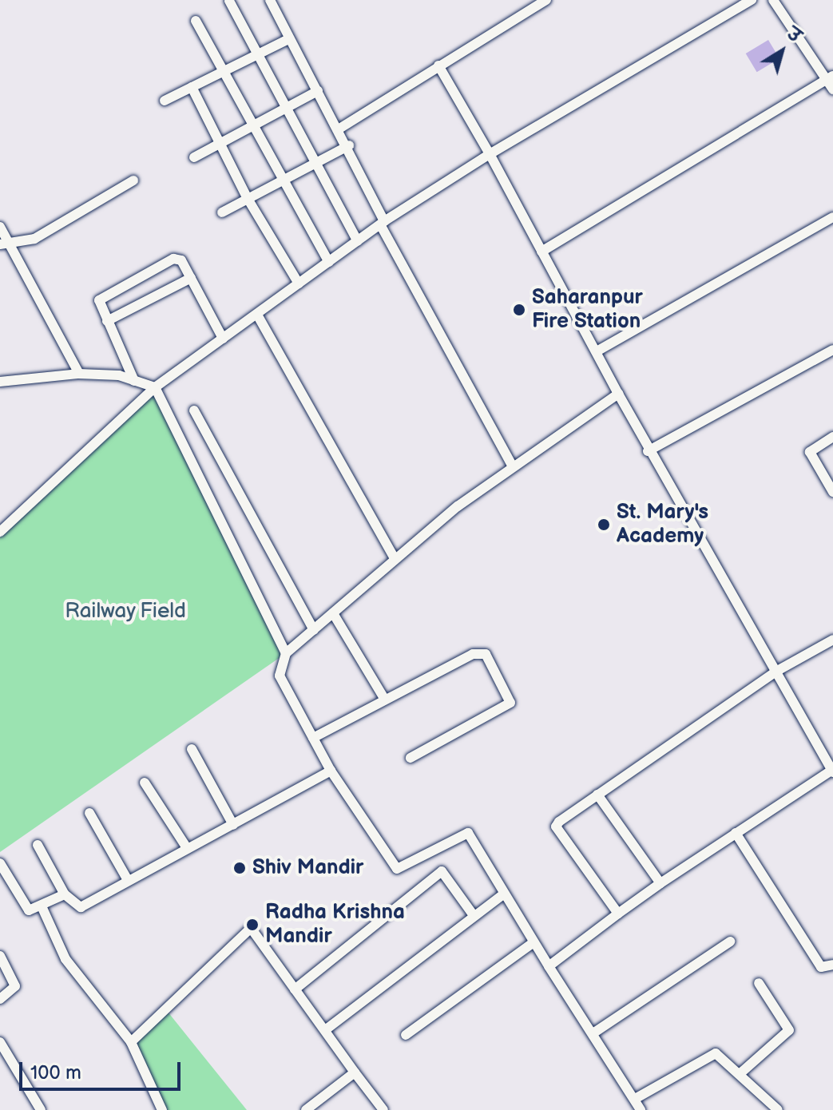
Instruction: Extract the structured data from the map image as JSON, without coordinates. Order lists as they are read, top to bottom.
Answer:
{
  "parks": ["Railway Field"],
  "places": [
    "Saharanpur Fire Station",
    "St. Mary's Academy",
    "Shiv Mandir",
    "Radha Krishna Mandir"
  ],
  "scale_bar": "100 m",
  "north": "top right"
}
